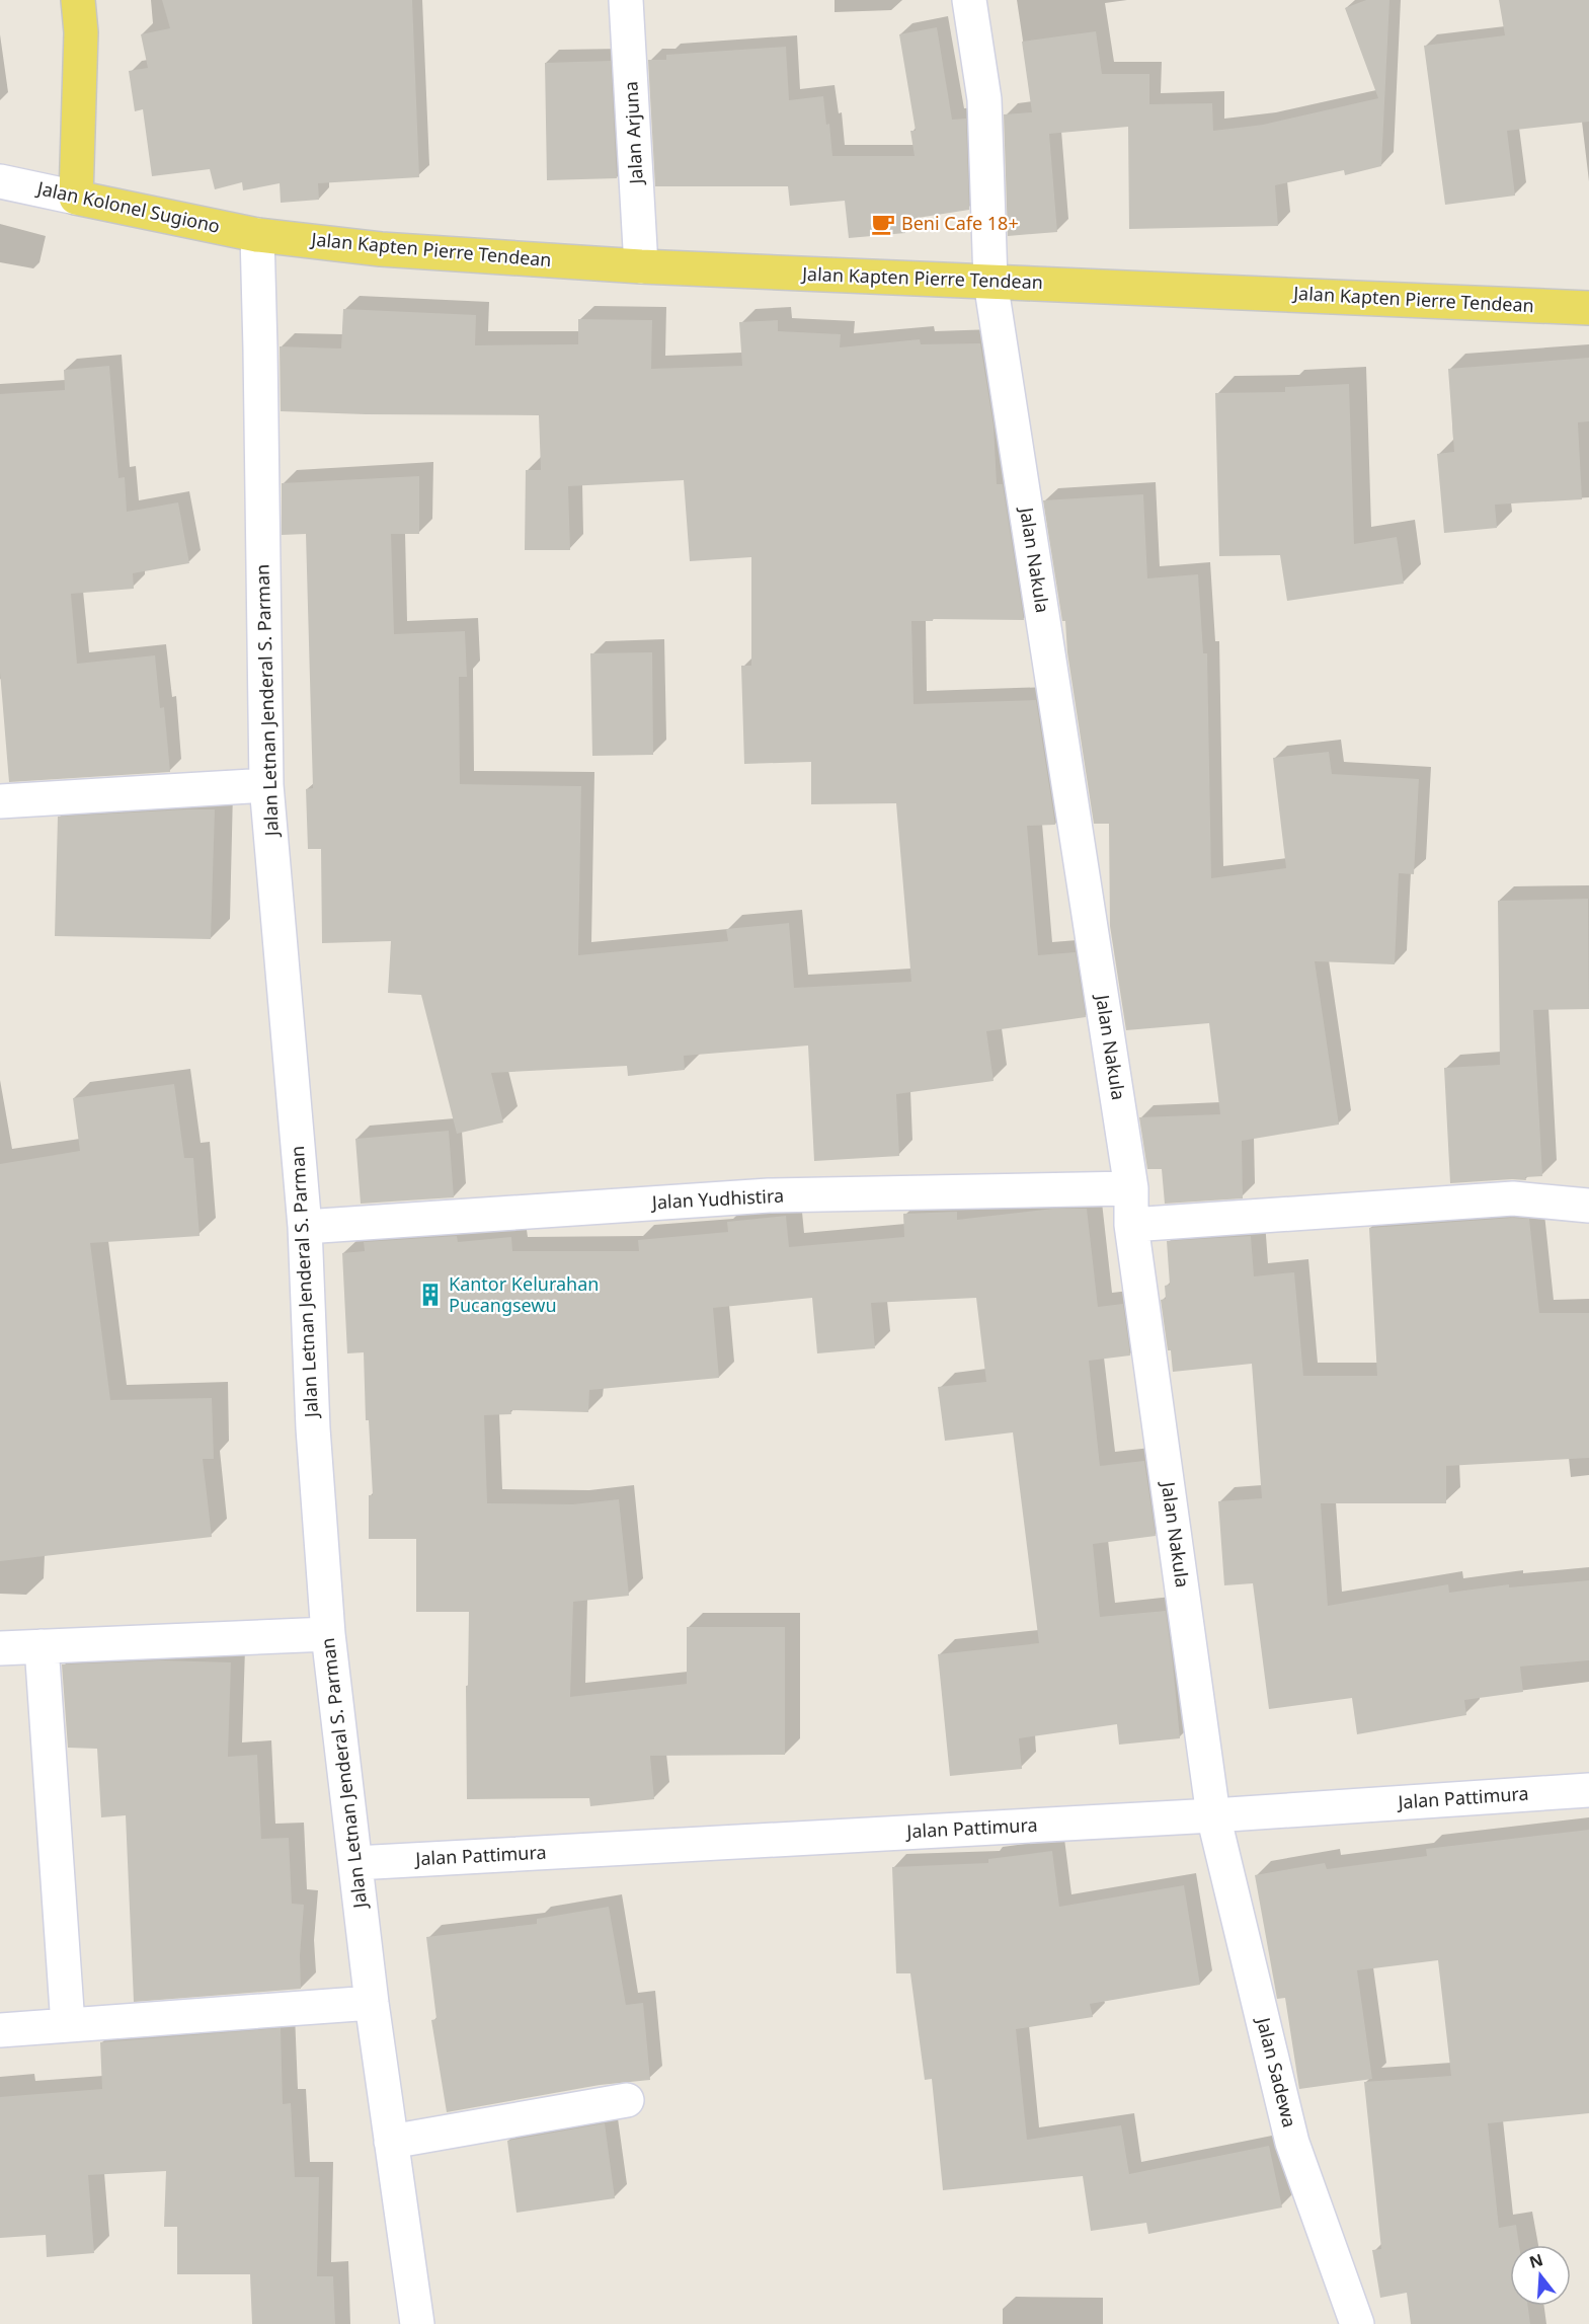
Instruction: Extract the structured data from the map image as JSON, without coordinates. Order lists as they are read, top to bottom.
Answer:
{
  "streets": {
    "main road": ["Jalan Kolonel Sugiono", "Jalan Kapten Pierre Tendean"],
    "street": [
      "Jalan Arjuna",
      "Jalan Nakula",
      "Jalan Letnan Jenderal S. Parman",
      "Jalan Yudhistira",
      "Jalan Pattimura",
      "Jalan Sadewa"
    ]
  },
  "crossings": [
    ["Jalan Arjuna", "Jalan Kapten Pierre Tendean"],
    ["Jalan Kolonel Sugiono", "Jalan Kapten Pierre Tendean"],
    ["Jalan Kolonel Sugiono", "Jalan Letnan Jenderal S. Parman"],
    ["Jalan Kapten Pierre Tendean", "Jalan Nakula"],
    ["Jalan Kapten Pierre Tendean", "Jalan Letnan Jenderal S. Parman"],
    ["Jalan Nakula", "Jalan Yudhistira"],
    ["Jalan Nakula", "Jalan Pattimura"],
    ["Jalan Nakula", "Jalan Sadewa"],
    ["Jalan Letnan Jenderal S. Parman", "Jalan Yudhistira"],
    ["Jalan Letnan Jenderal S. Parman", "Jalan Pattimura"],
    ["Jalan Pattimura", "Jalan Sadewa"]
  ],
  "places": {
    "cafe": ["Beni Cafe 18+"],
    "building": ["Kantor Kelurahan Pucangsewu"]
  },
  "north": "top"
}
